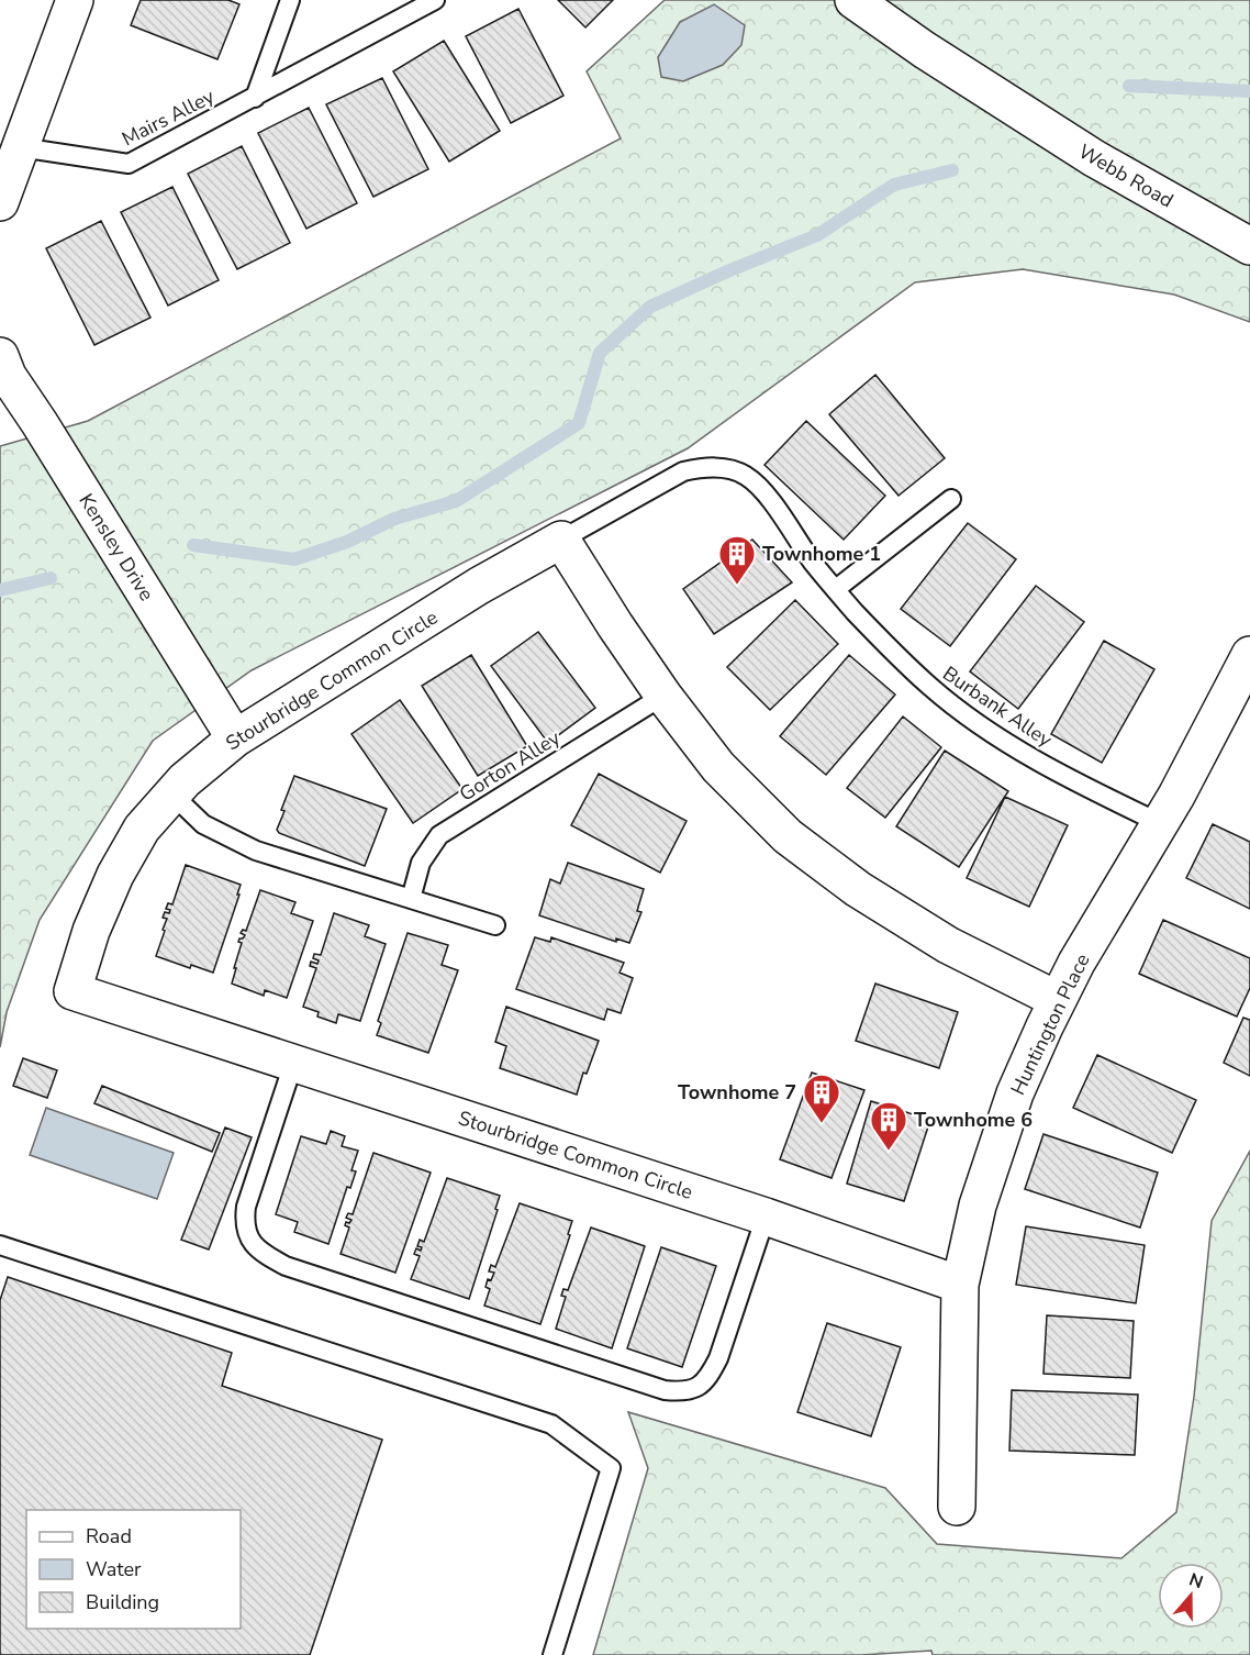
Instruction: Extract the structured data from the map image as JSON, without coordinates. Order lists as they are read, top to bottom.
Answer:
{
  "streets": {
    "street": [
      "Webb Road",
      "Kensley Drive",
      "Stourbridge Common Circle",
      "Huntington Place"
    ],
    "lane": ["Mairs Alley", "Burbank Alley", "Gorton Alley"]
  },
  "crossings": [
    ["Kensley Drive", "Stourbridge Common Circle"],
    ["Stourbridge Common Circle", "Burbank Alley"],
    ["Stourbridge Common Circle", "Huntington Place"],
    ["Burbank Alley", "Huntington Place"]
  ],
  "places": {
    "building": ["Townhome 1", "Townhome 7", "Townhome 6"]
  },
  "legend": ["Road", "Water", "Building"],
  "north": "top"
}
